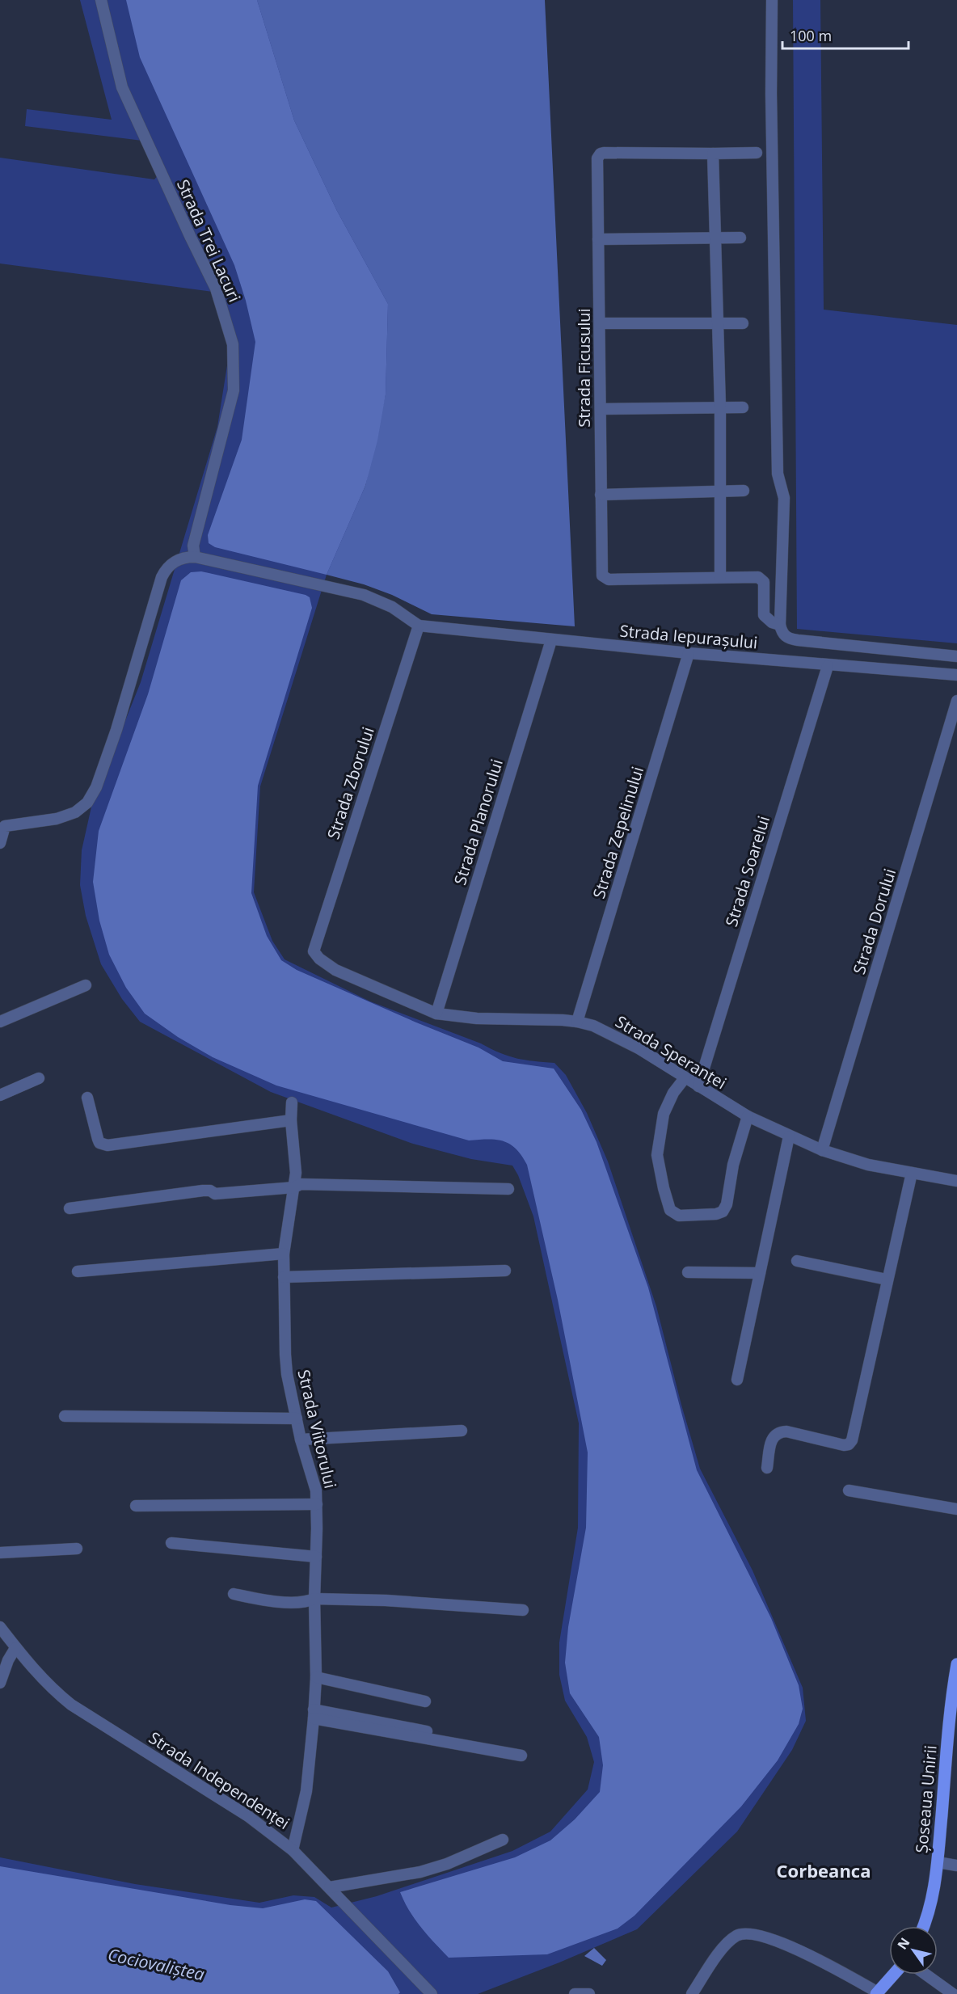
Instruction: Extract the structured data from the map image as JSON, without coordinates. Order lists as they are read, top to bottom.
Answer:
{
  "streets": {
    "main road": ["Șoseaua Unirii"],
    "street": [
      "Strada Trei Lacuri",
      "Strada Ficusului",
      "Strada Iepurașului",
      "Strada Zborului",
      "Strada Planorului",
      "Strada Zepelinului",
      "Strada Soarelui",
      "Strada Dorului",
      "Strada Speranței",
      "Strada Viitorului",
      "Strada Independenței"
    ]
  },
  "crossings": [
    ["Strada Ficusului", "Strada Iepurașului"],
    ["Strada Iepurașului", "Strada Zborului"],
    ["Strada Iepurașului", "Strada Planorului"],
    ["Strada Iepurașului", "Strada Zepelinului"],
    ["Strada Iepurașului", "Strada Soarelui"],
    ["Strada Zborului", "Strada Speranței"],
    ["Strada Planorului", "Strada Speranței"],
    ["Strada Zepelinului", "Strada Speranței"],
    ["Strada Soarelui", "Strada Speranței"],
    ["Strada Dorului", "Strada Speranței"],
    ["Strada Viitorului", "Strada Independenței"]
  ],
  "districts": ["Corbeanca"],
  "water": ["Cociovaliștea"],
  "scale_bar": "100 m",
  "north": "top left"
}
